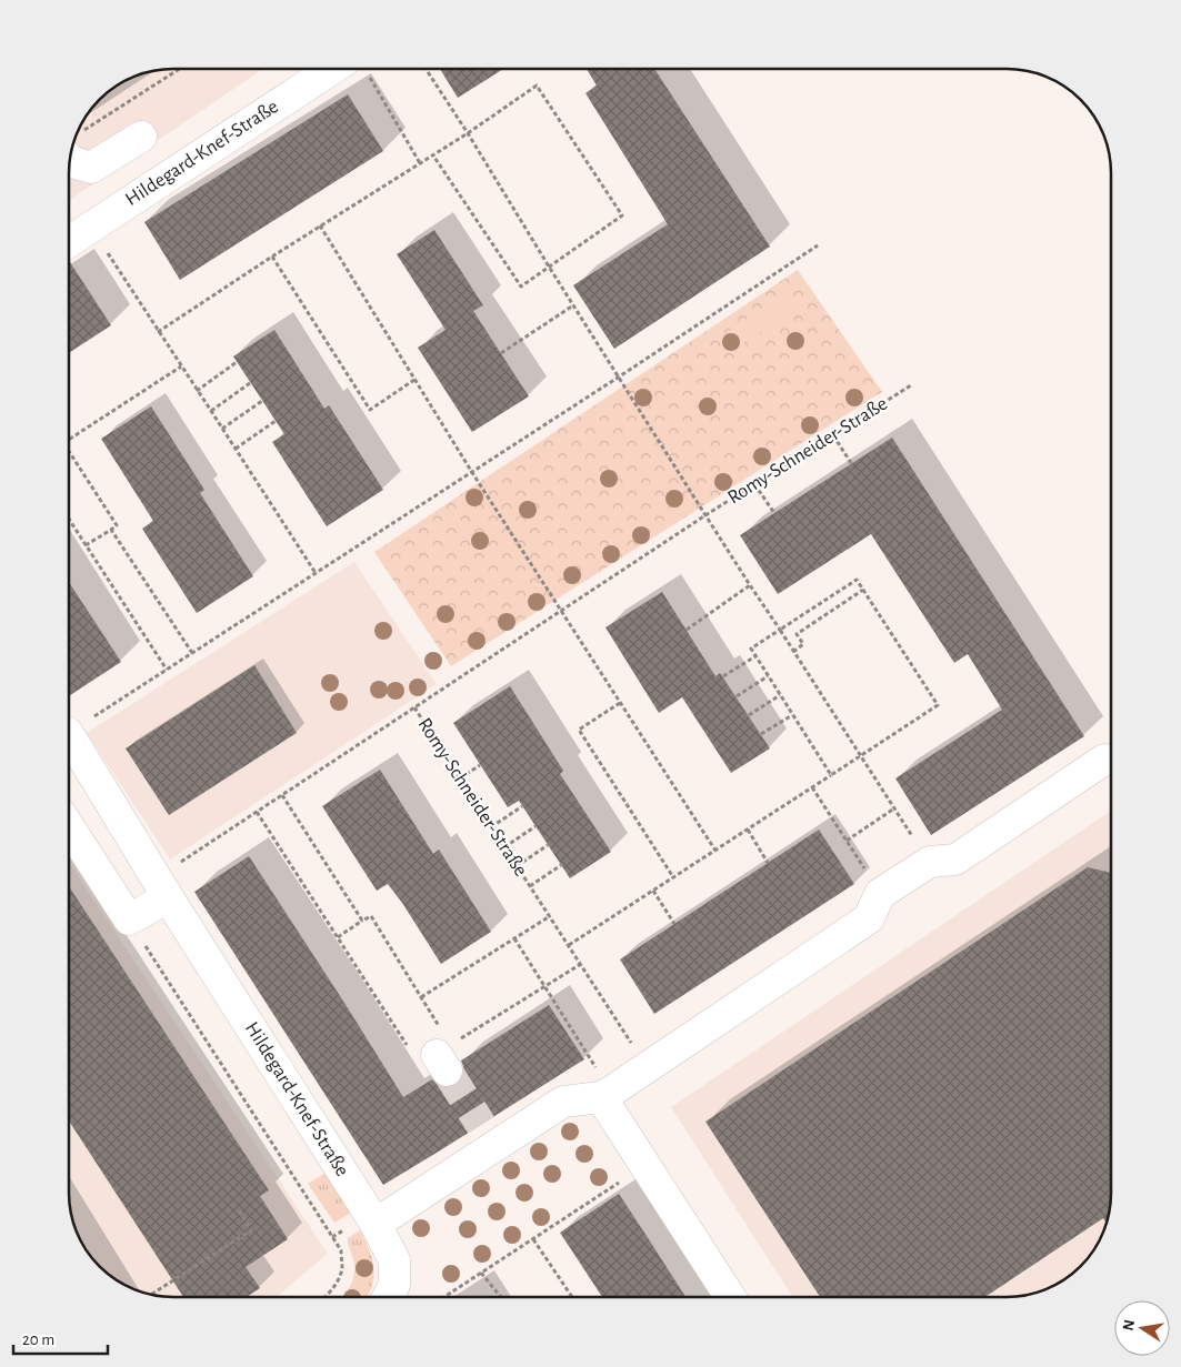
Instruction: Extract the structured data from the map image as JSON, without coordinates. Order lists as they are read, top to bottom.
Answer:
{
  "streets": {
    "street": ["Hildegard-Knef-Straße"],
    "path": ["Romy-Schneider-Straße"]
  },
  "scale_bar": "20 m",
  "north": "left"
}
